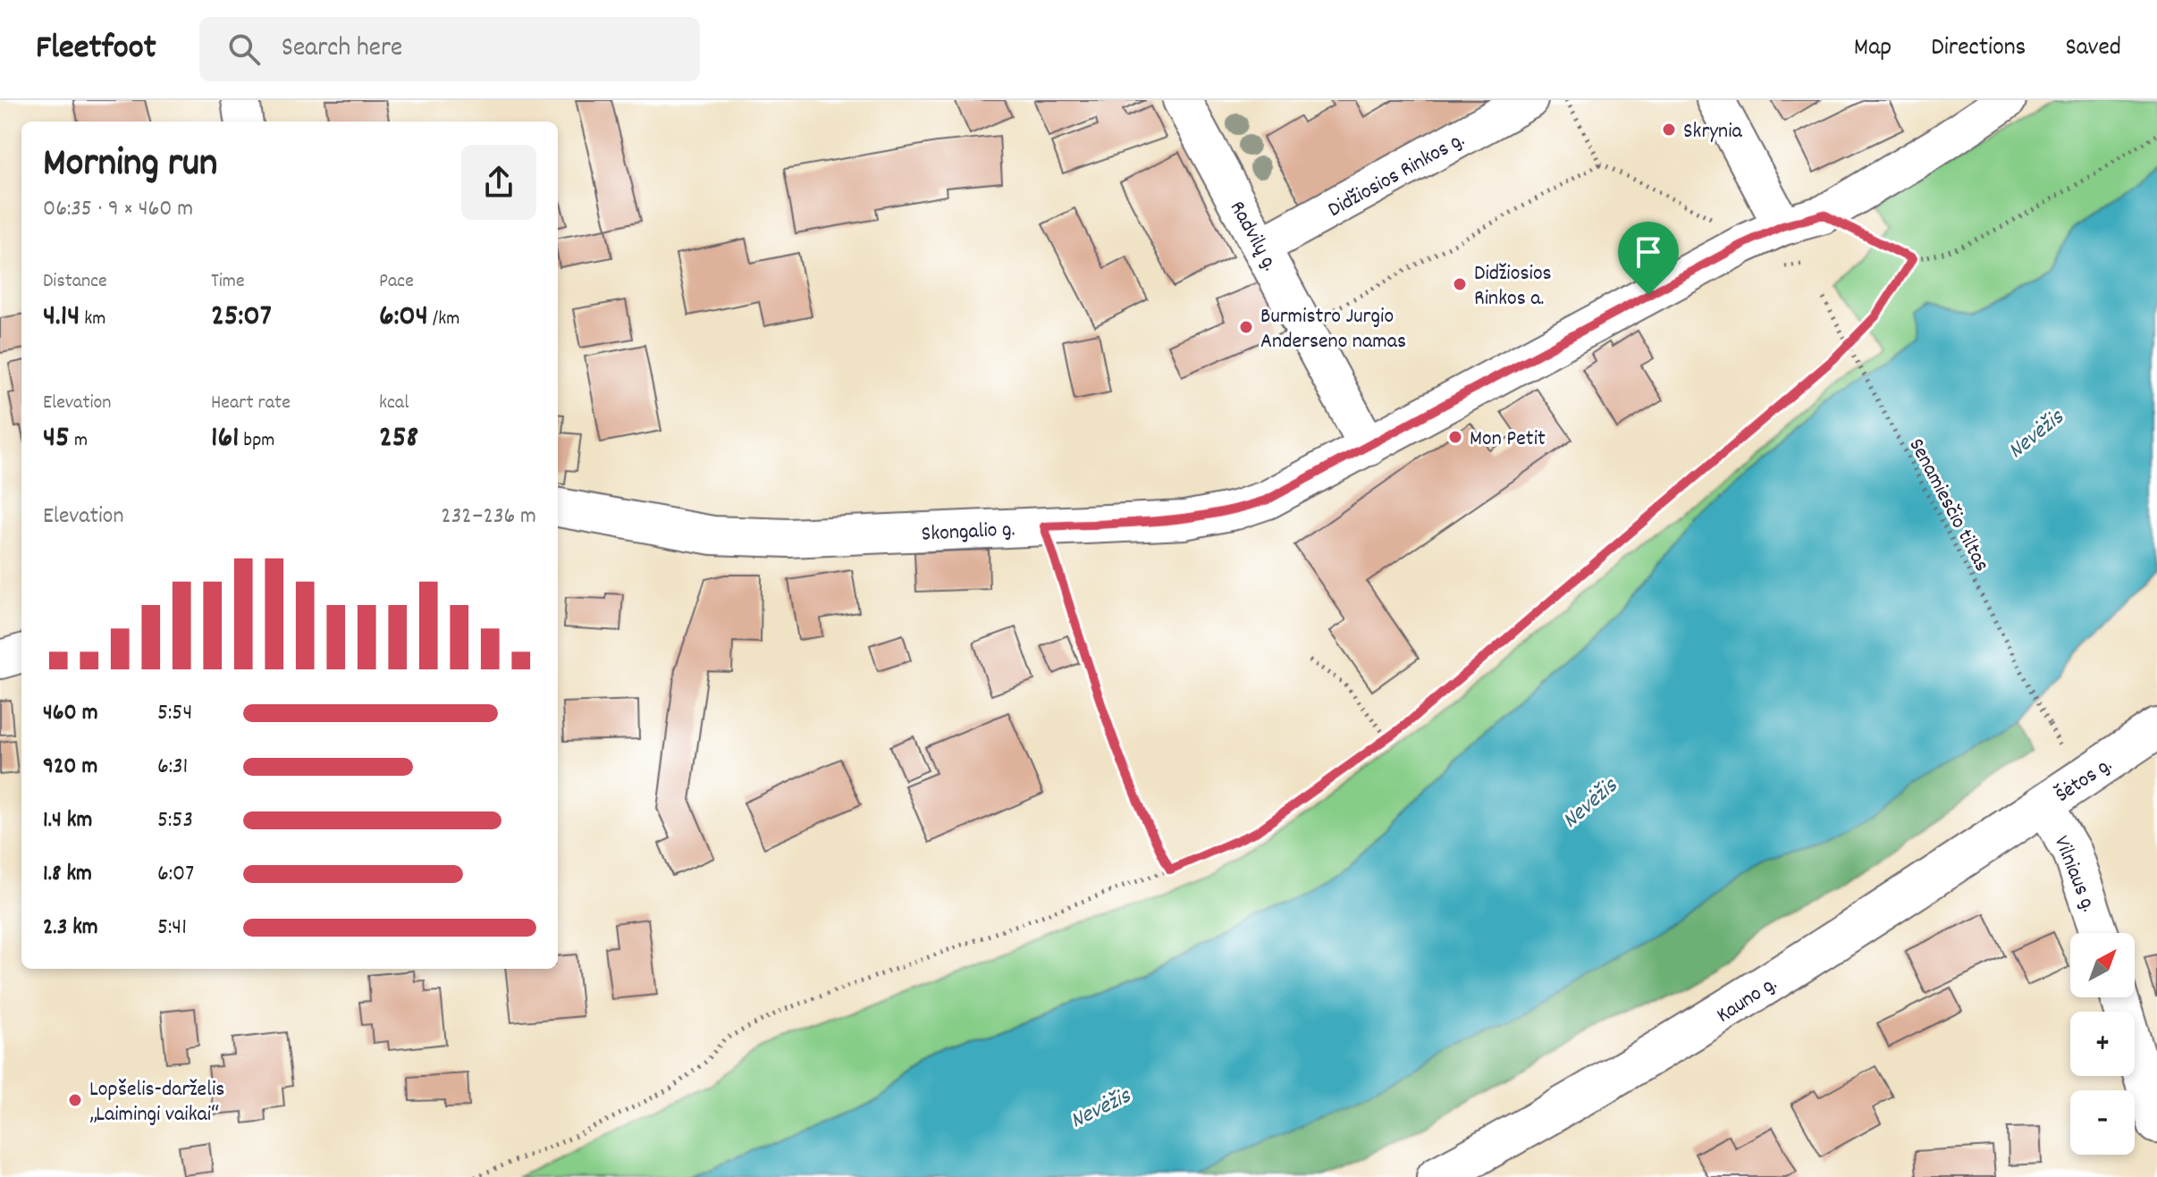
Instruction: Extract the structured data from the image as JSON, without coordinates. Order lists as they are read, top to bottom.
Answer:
{
  "streets": {
    "main road": ["Šėtos g.", "Kauno g."],
    "street": [
      "Didžiosios Rinkos g.",
      "Radvilų g.",
      "Skongalio g.",
      "Vilniaus g."
    ],
    "path": ["Senamiesčio tiltas"]
  },
  "crossings": [
    ["Didžiosios Rinkos g.", "Radvilų g."],
    ["Radvilų g.", "Skongalio g."],
    ["Šėtos g.", "Vilniaus g."],
    ["Šėtos g.", "Kauno g."],
    ["Vilniaus g.", "Kauno g."]
  ],
  "water": ["Nevėžis"],
  "places": [
    "Skrynia",
    "Didžiosios Rinkos a.",
    "Burmistro Jurgio Anderseno namas",
    "Mon Petit",
    "Lopšelis-darželis „Laimingi vaikai“"
  ],
  "north": "top right",
  "page": {
    "header": "Fleetfoot",
    "search": "Search here",
    "nav": ["Map", "Directions", "Saved"],
    "heading": ["Morning run", "06:35 · 9 × 460 m"],
    "stats": [
      ["Distance", "4.14 km"],
      ["Time", "25:07"],
      ["Pace", "6:04 /km"],
      ["Elevation", "45 m"],
      ["Heart rate", "161 bpm"],
      ["kcal", "258"]
    ],
    "chart": ["Elevation", "232–236 m"],
    "list": [
      {
        "name": "460 m",
        "note": "5:54"
      },
      {
        "name": "920 m",
        "note": "6:31"
      },
      {
        "name": "1.4 km",
        "note": "5:53"
      },
      {
        "name": "1.8 km",
        "note": "6:07"
      },
      {
        "name": "2.3 km",
        "note": "5:41"
      }
    ],
    "map_buttons": ["+", "−"]
  }
}
